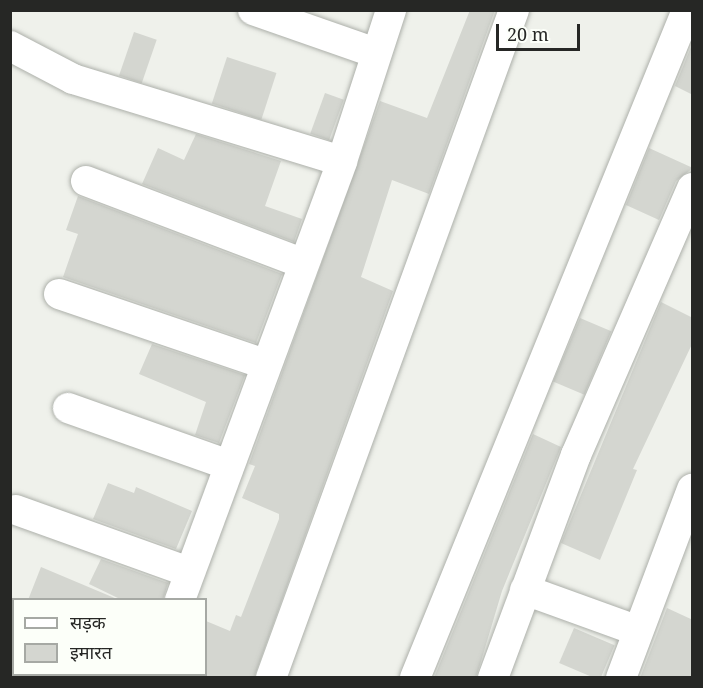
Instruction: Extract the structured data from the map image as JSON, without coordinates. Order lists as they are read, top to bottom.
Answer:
{
  "legend": ["सड़क", "इमारत"],
  "scale_bar": "20 m"
}
